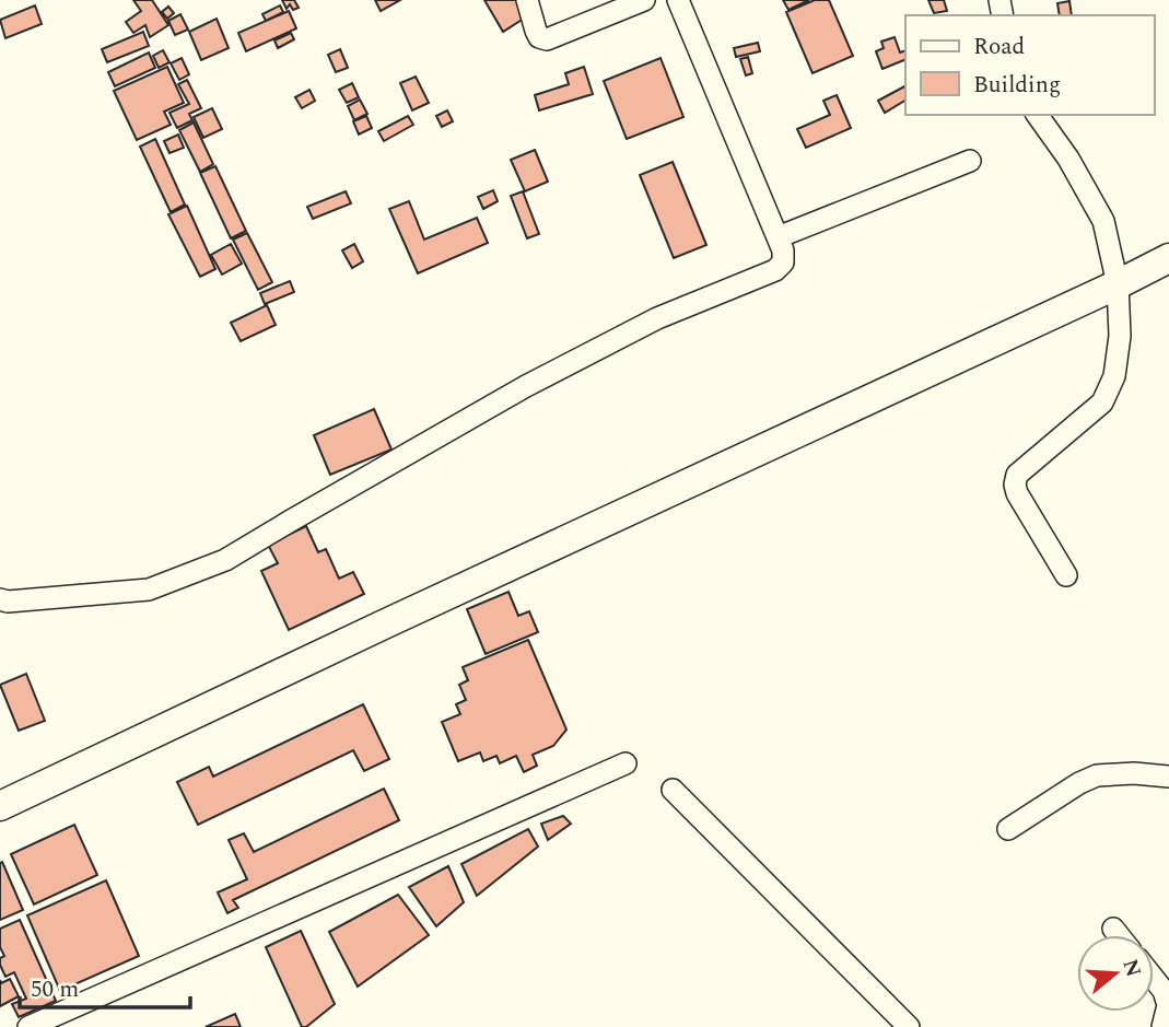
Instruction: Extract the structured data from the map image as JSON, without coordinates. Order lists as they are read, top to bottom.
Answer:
{
  "legend": ["Road", "Building"],
  "scale_bar": "50 m",
  "north": "right"
}
